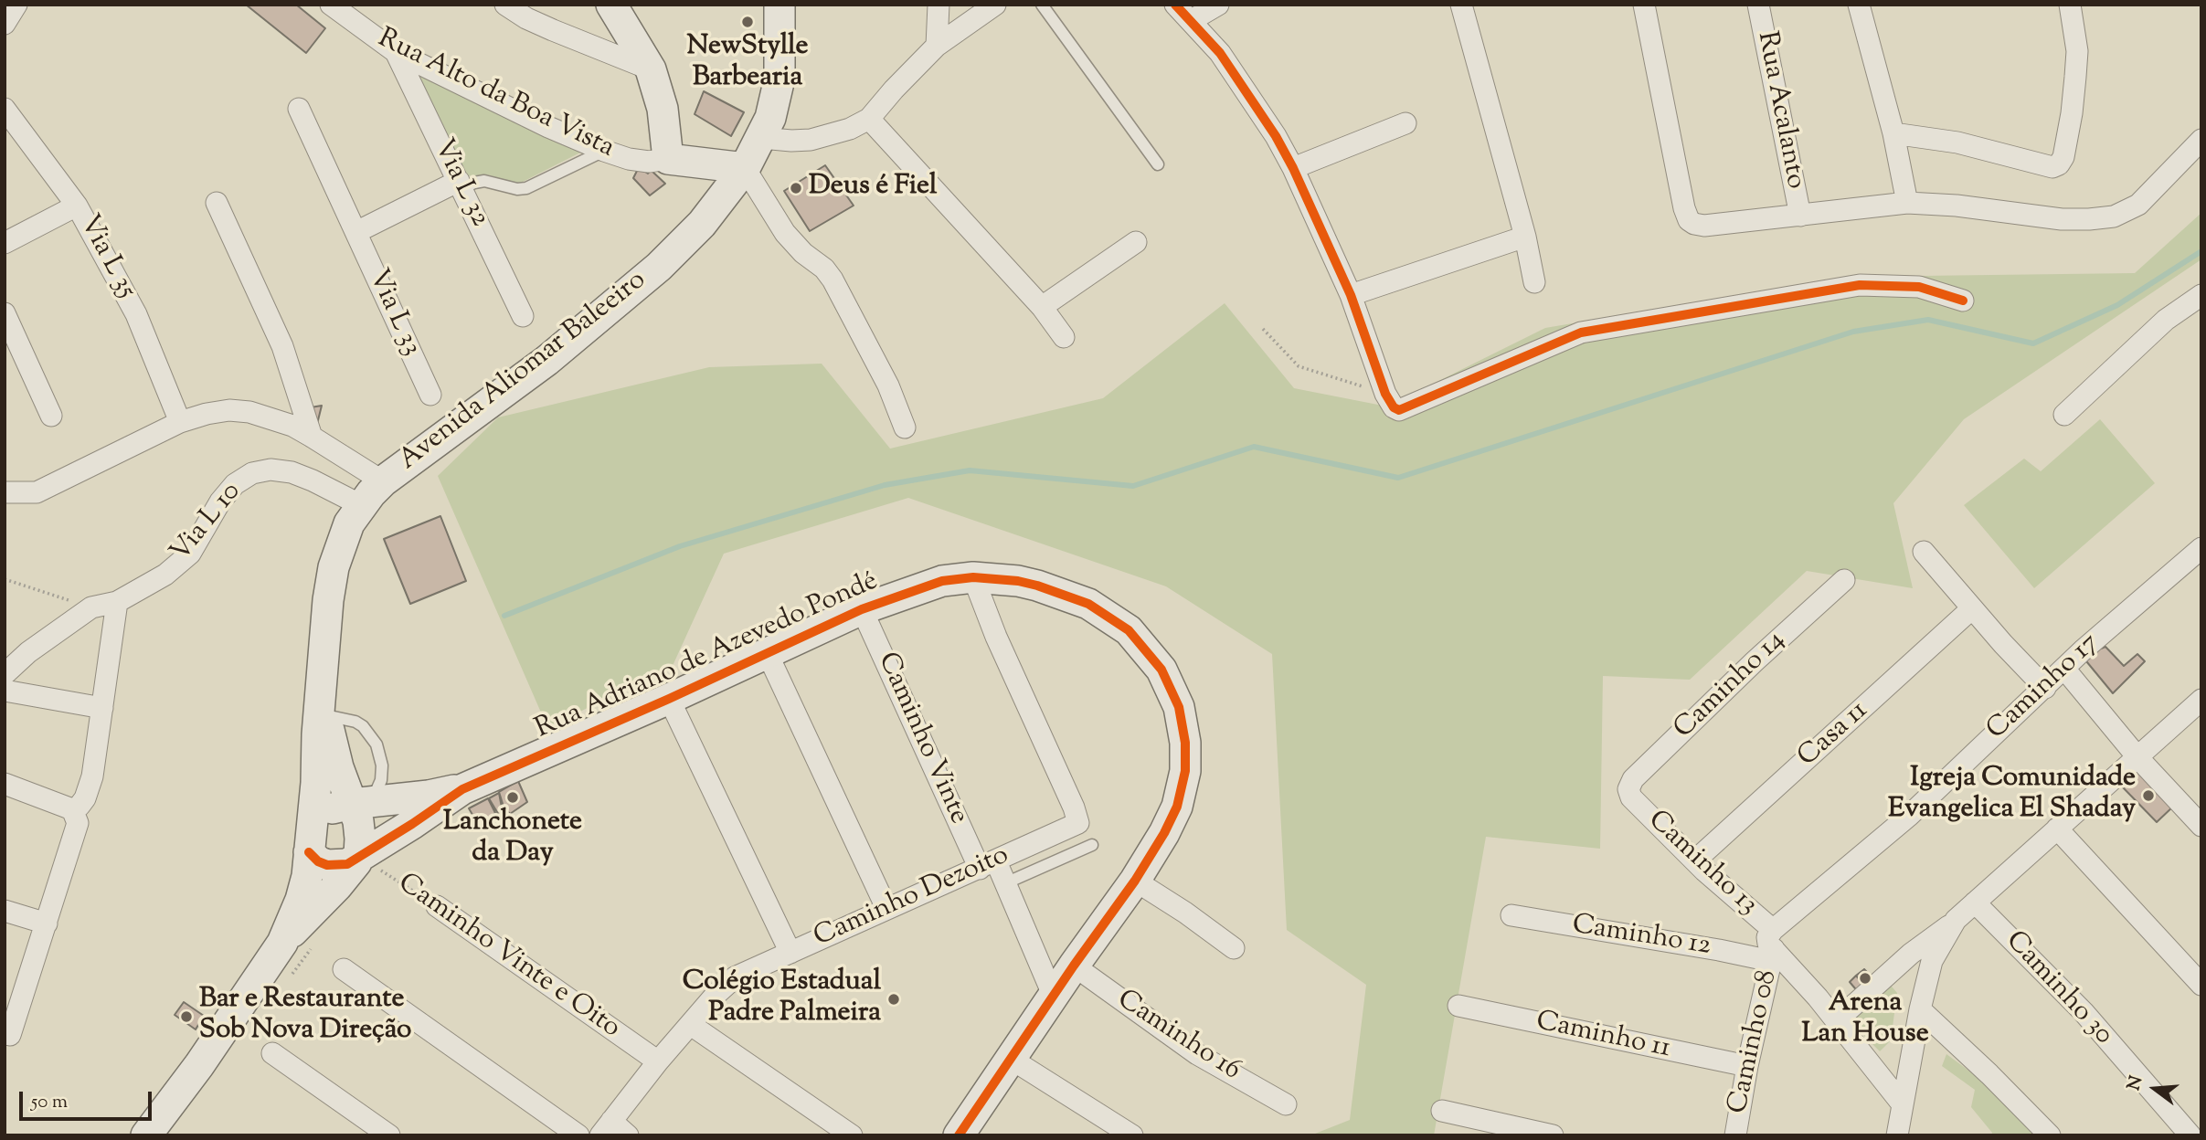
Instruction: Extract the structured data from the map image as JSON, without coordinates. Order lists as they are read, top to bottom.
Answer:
{
  "streets": {
    "street": [
      "Rua Alto da Boa Vista",
      "Rua Acalanto",
      "Via L 32",
      "Via L 35",
      "Via L 33",
      "Avenida Aliomar Baleeiro",
      "Via L 10",
      "Rua Adriano de Azevedo Pondé",
      "Caminho 14",
      "Caminho 17",
      "Casa 11",
      "Caminho Vinte",
      "Caminho 13",
      "Caminho Dezoito",
      "Caminho 12",
      "Caminho Vinte e Oito",
      "Caminho 30",
      "Caminho 16",
      "Caminho 11",
      "Caminho 08"
    ]
  },
  "crossings": [
    ["Rua Alto da Boa Vista", "Via L 32"],
    ["Rua Alto da Boa Vista", "Avenida Aliomar Baleeiro"],
    ["Avenida Aliomar Baleeiro", "Via L 10"],
    ["Avenida Aliomar Baleeiro", "Rua Adriano de Azevedo Pondé"],
    ["Avenida Aliomar Baleeiro", "Caminho Vinte e Oito"],
    ["Rua Adriano de Azevedo Pondé", "Caminho Vinte"],
    ["Rua Adriano de Azevedo Pondé", "Caminho Dezoito"],
    ["Rua Adriano de Azevedo Pondé", "Caminho Vinte e Oito"],
    ["Rua Adriano de Azevedo Pondé", "Caminho 16"],
    ["Caminho 14", "Caminho 13"],
    ["Caminho 17", "Caminho 13"],
    ["Caminho 17", "Caminho 12"],
    ["Caminho 17", "Caminho 08"],
    ["Casa 11", "Caminho 13"],
    ["Caminho Vinte", "Caminho Dezoito"],
    ["Caminho 13", "Caminho 12"],
    ["Caminho 13", "Caminho 08"],
    ["Caminho Dezoito", "Caminho Vinte e Oito"],
    ["Caminho 12", "Caminho 08"],
    ["Caminho 11", "Caminho 08"]
  ],
  "places": [
    "NewStylle Barbearia",
    "Deus é Fiel",
    "Igreja Comunidade Evangelica El Shaday",
    "Lanchonete da Day",
    "Arena Lan House",
    "Colégio Estadual Padre Palmeira",
    "Bar e Restaurante Sob Nova Direção"
  ],
  "scale_bar": "50 m",
  "north": "left"
}
